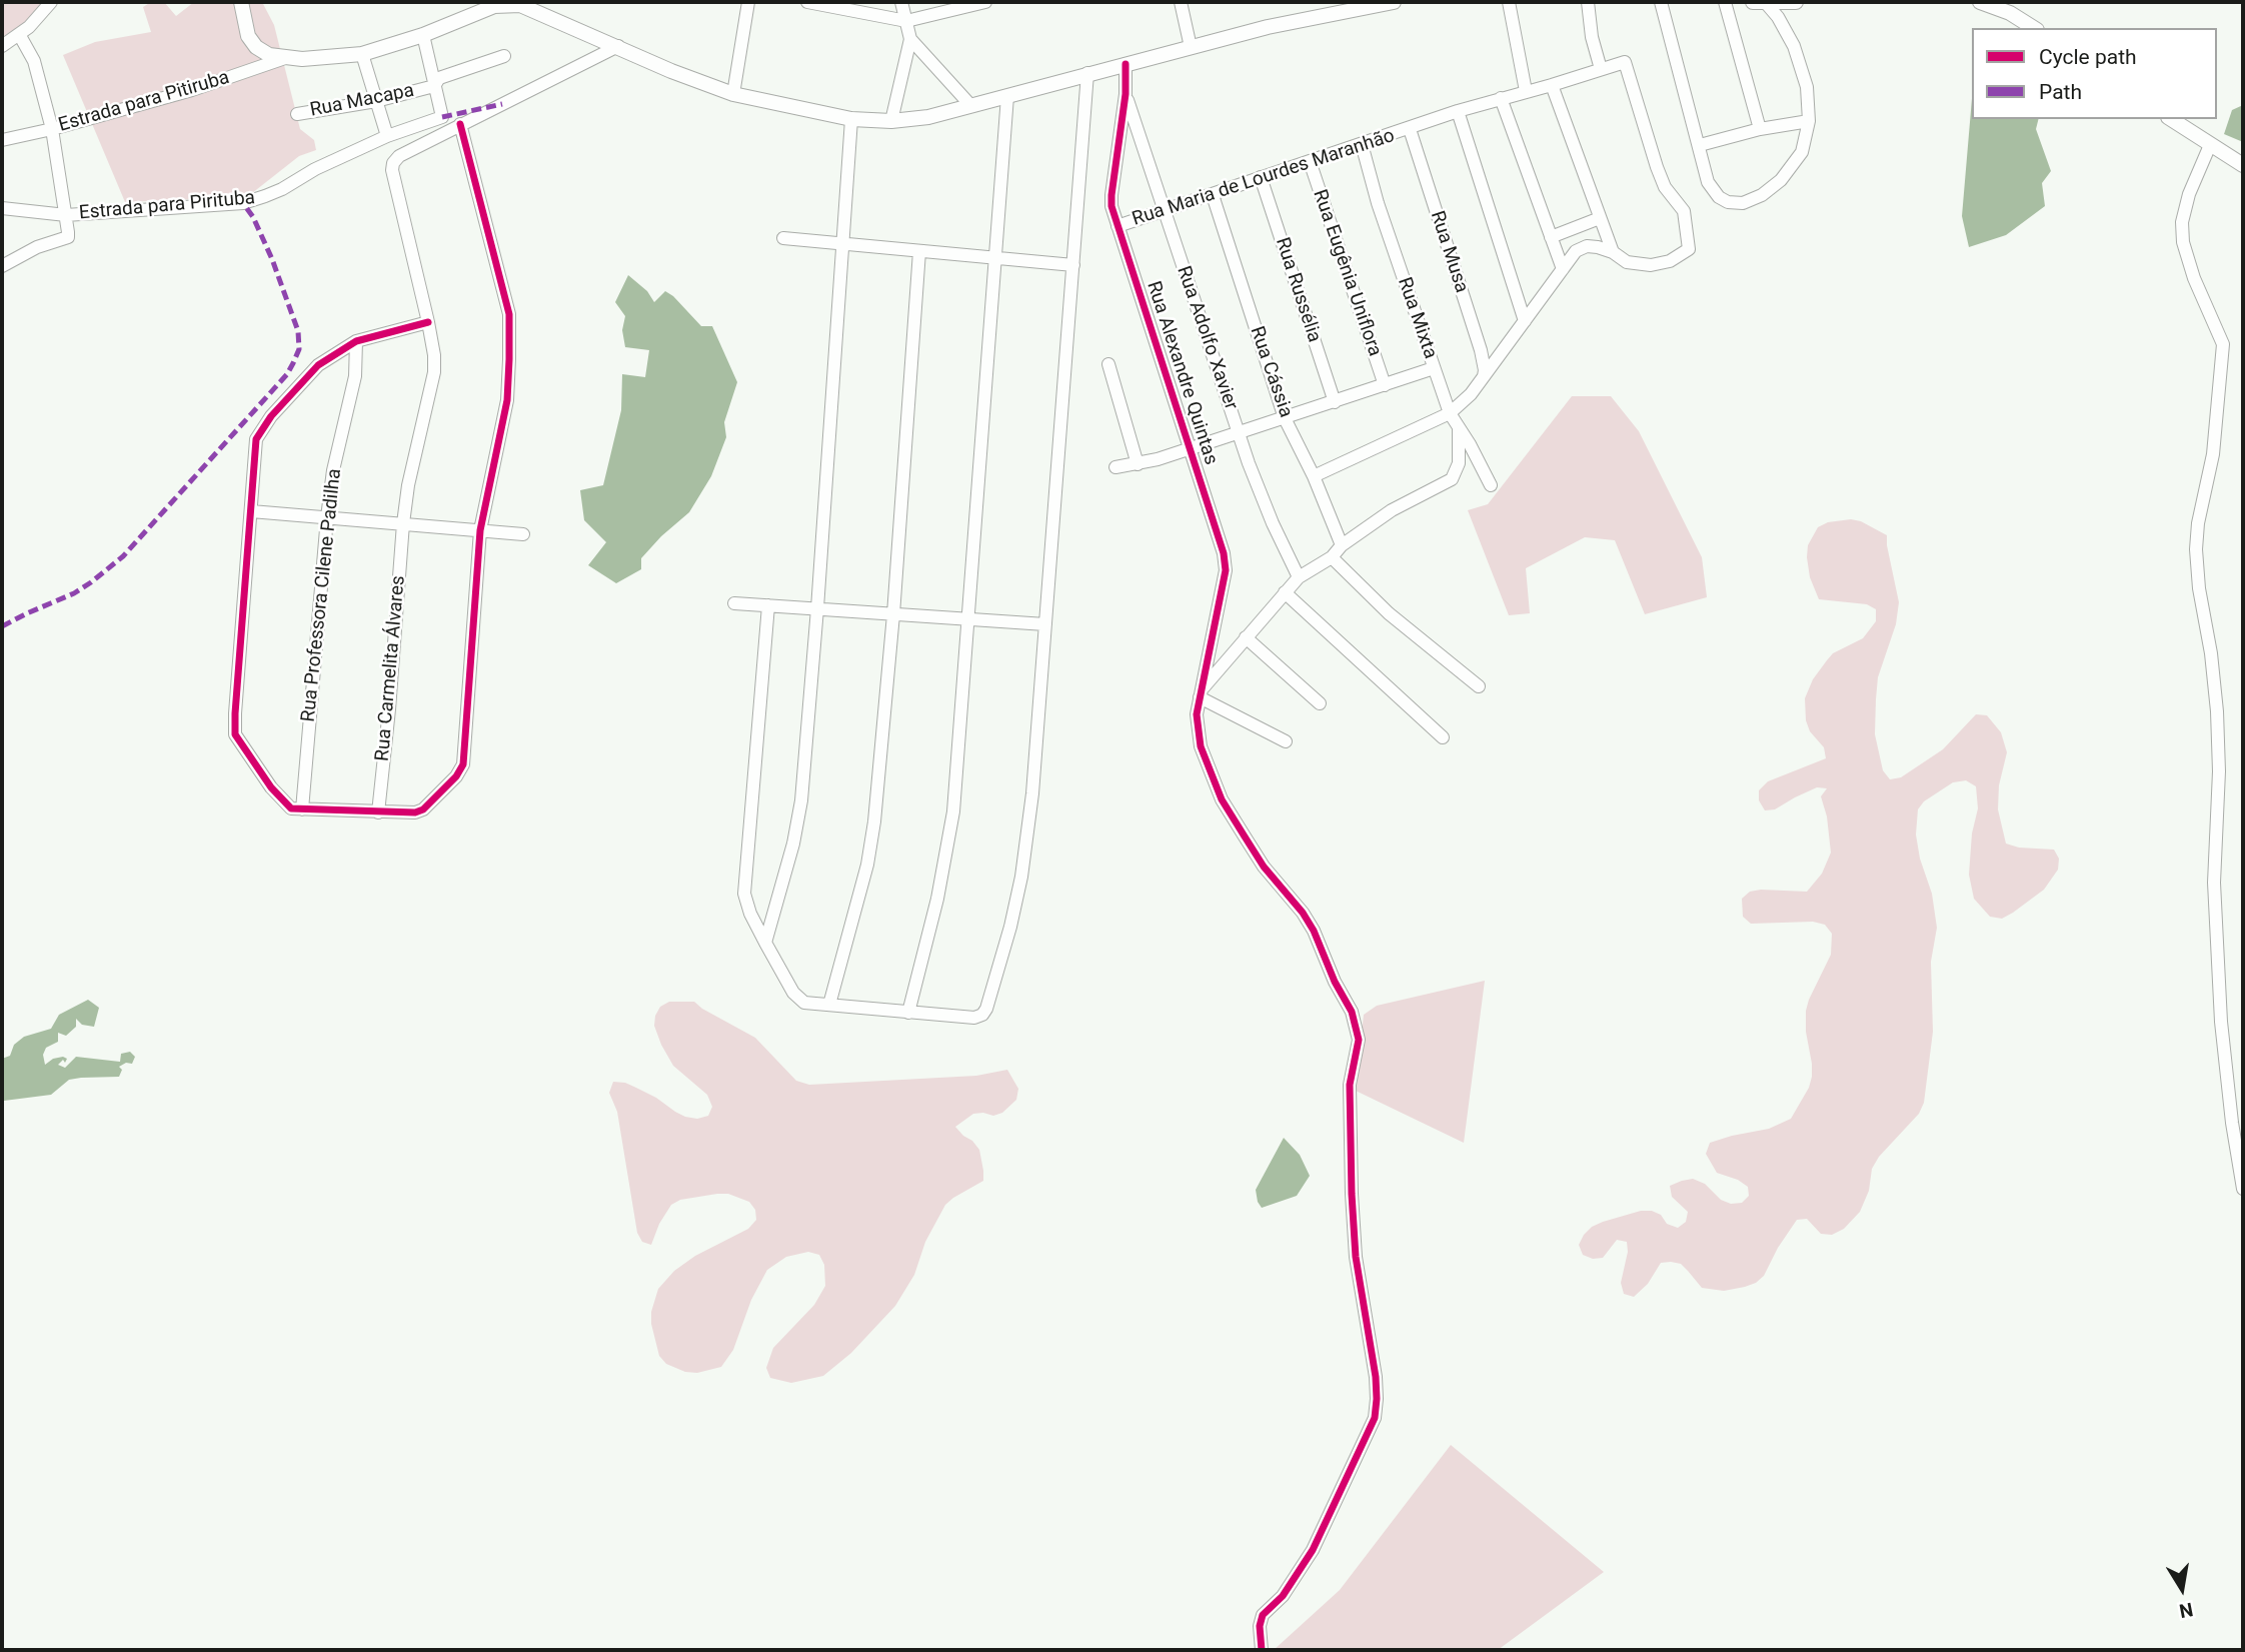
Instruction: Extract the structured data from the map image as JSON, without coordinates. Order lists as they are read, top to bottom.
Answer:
{
  "streets": {
    "street": [
      "Rua Macapa",
      "Estrada para Pitiruba",
      "Rua Maria de Lourdes Maranhão",
      "Estrada para Pirituba",
      "Rua Musa",
      "Rua Eugênia Uniflora",
      "Rua Russélia",
      "Rua Mixta",
      "Rua Adolfo Xavier",
      "Rua Cássia",
      "Rua Alexandre Quintas",
      "Rua Professora Cilene Padilha",
      "Rua Carmelita Álvares"
    ]
  },
  "crossings": [
    ["Rua Macapa", "Estrada para Pirituba"],
    ["Rua Maria de Lourdes Maranhão", "Rua Musa"],
    ["Rua Maria de Lourdes Maranhão", "Rua Eugênia Uniflora"],
    ["Rua Maria de Lourdes Maranhão", "Rua Russélia"],
    ["Rua Maria de Lourdes Maranhão", "Rua Mixta"],
    ["Rua Maria de Lourdes Maranhão", "Rua Adolfo Xavier"],
    ["Rua Maria de Lourdes Maranhão", "Rua Cássia"],
    ["Rua Maria de Lourdes Maranhão", "Rua Alexandre Quintas"],
    ["Rua Adolfo Xavier", "Rua Alexandre Quintas"]
  ],
  "legend": ["Cycle path", "Path"],
  "north": "bottom"
}
